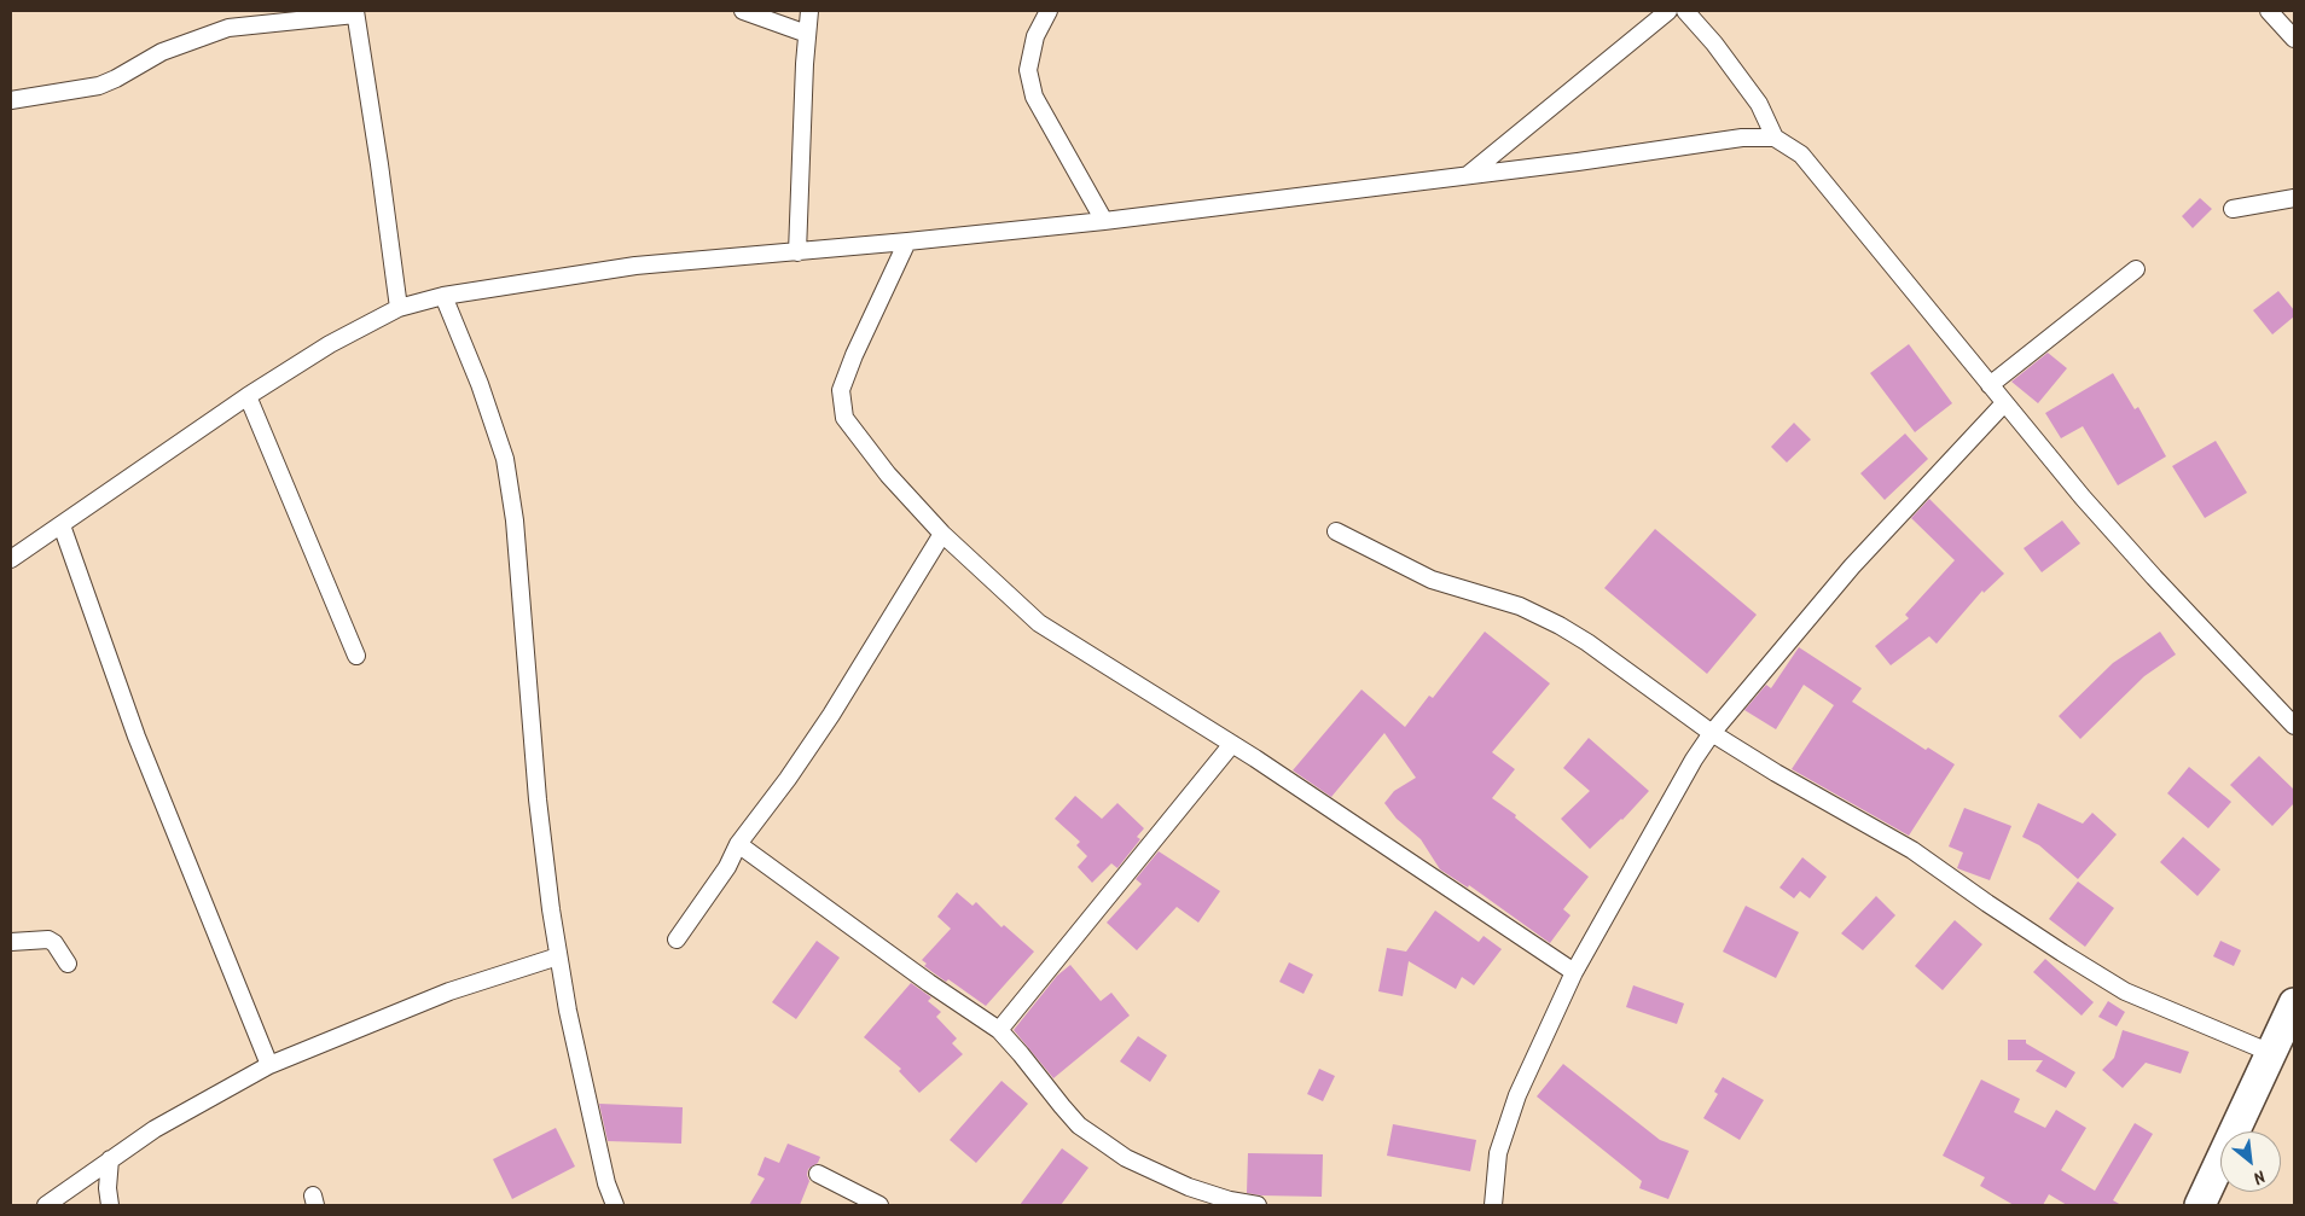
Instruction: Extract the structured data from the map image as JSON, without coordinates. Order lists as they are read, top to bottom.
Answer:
{
  "north": "bottom right"
}
